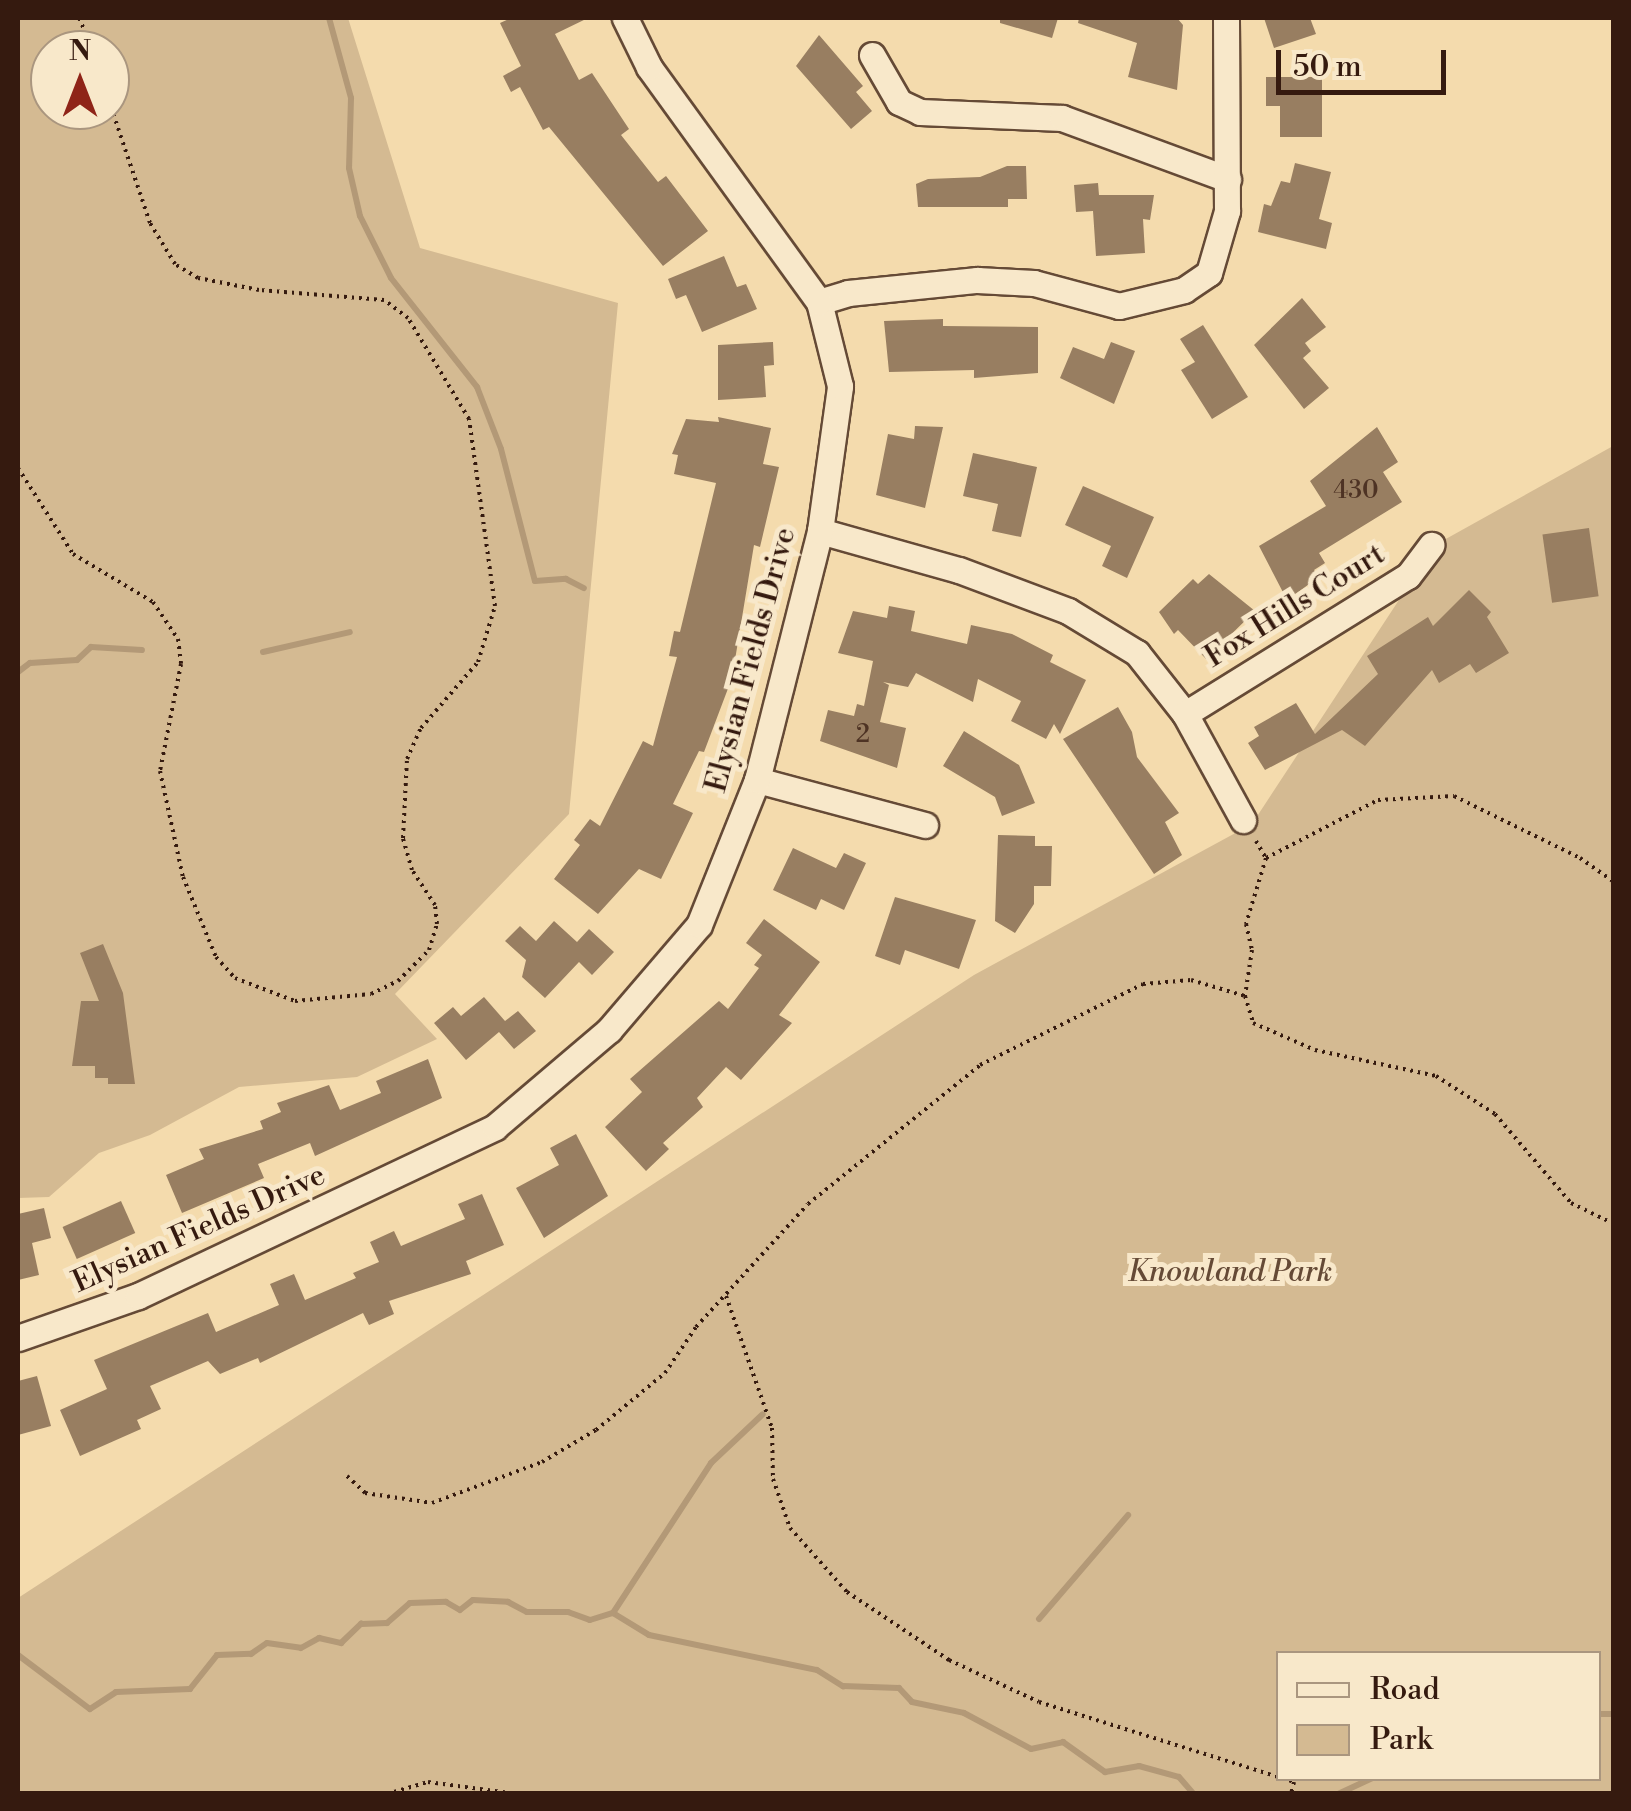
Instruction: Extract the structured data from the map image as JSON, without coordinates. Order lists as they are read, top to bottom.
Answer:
{
  "streets": {
    "street": ["Fox Hills Court", "Elysian Fields Drive"]
  },
  "parks": ["Knowland Park"],
  "house_numbers": ["430", "2"],
  "legend": ["Road", "Park"],
  "scale_bar": "50 m",
  "north": "top"
}
